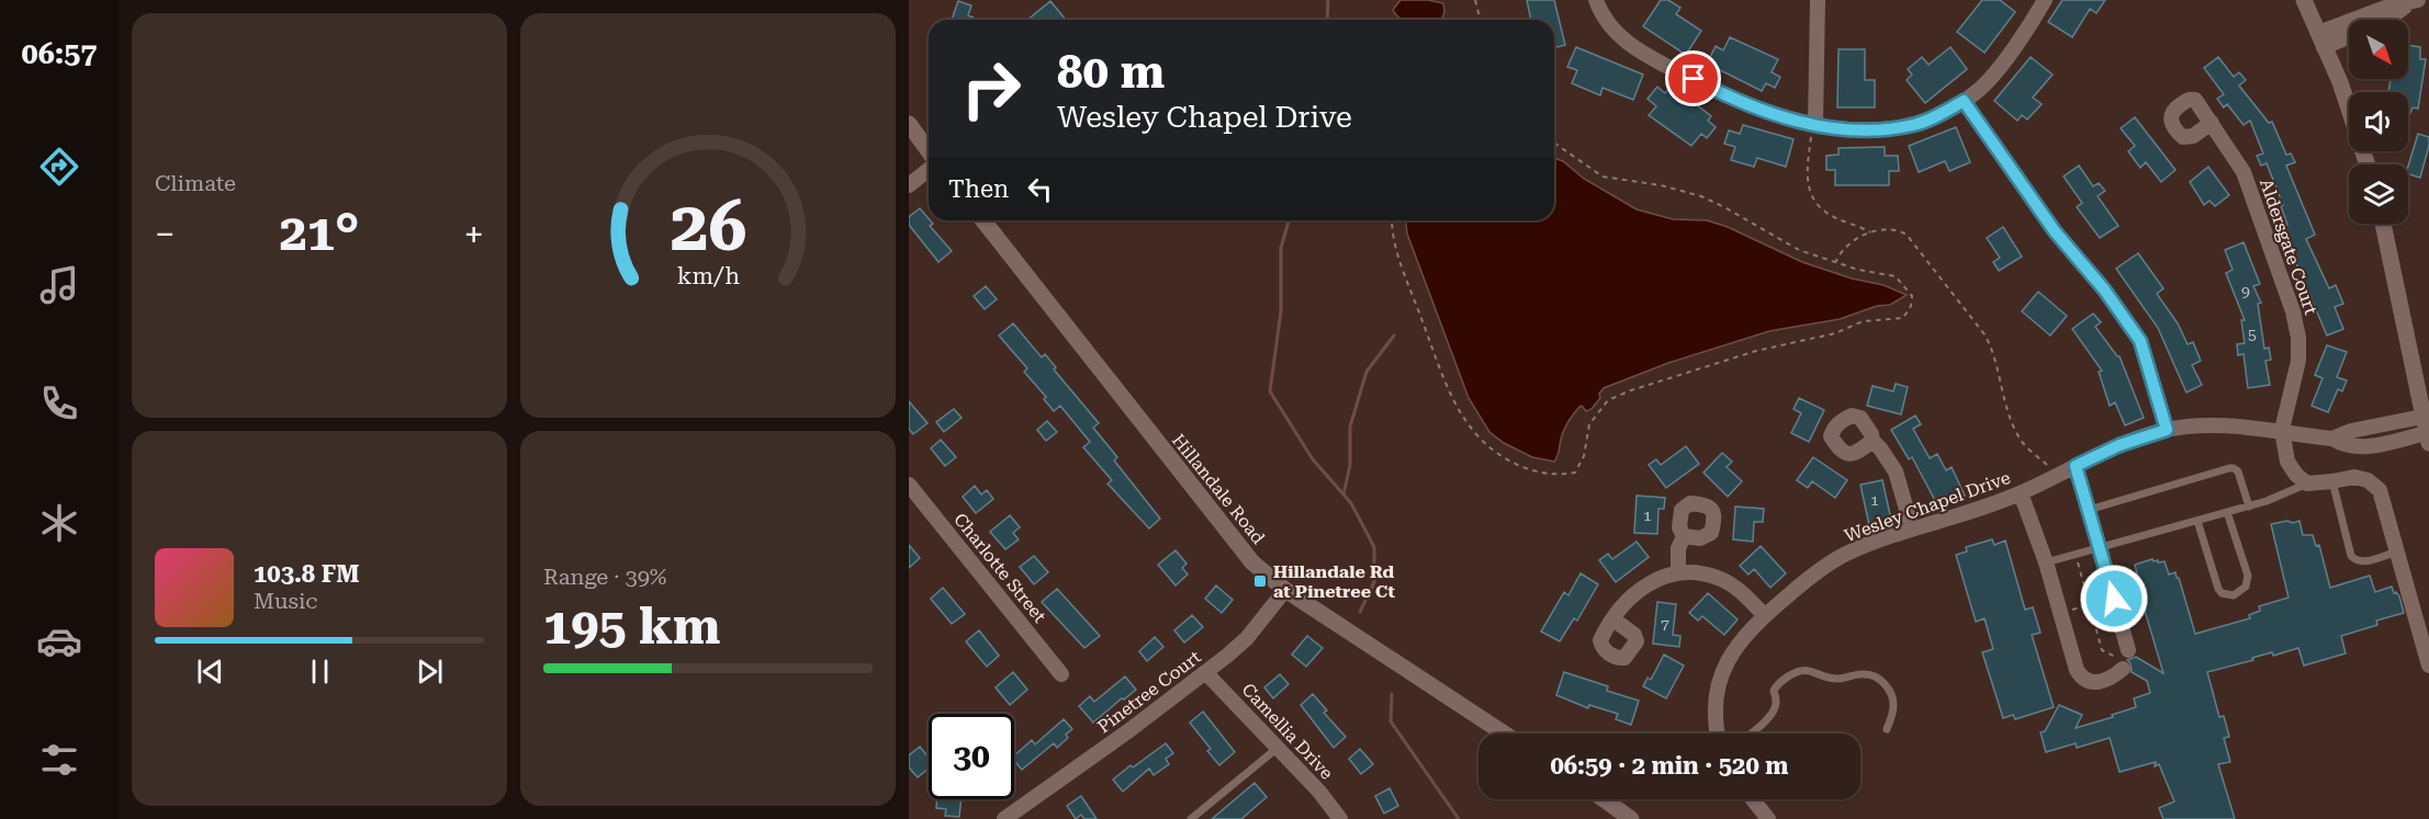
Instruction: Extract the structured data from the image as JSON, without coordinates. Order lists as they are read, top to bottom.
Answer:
{
  "streets": {
    "street": [
      "Aldersgate Court",
      "Hillandale Road",
      "Wesley Chapel Drive",
      "Charlotte Street",
      "Pinetree Court",
      "Camellia Drive"
    ]
  },
  "crossings": [
    ["Aldersgate Court", "Wesley Chapel Drive"],
    ["Hillandale Road", "Pinetree Court"],
    ["Pinetree Court", "Camellia Drive"]
  ],
  "places": {
    "transit": ["Hillandale Rd at Pinetree Ct"]
  },
  "house_numbers": [
    "9",
    "5",
    "1",
    "1",
    "7"
  ],
  "north": "bottom right",
  "page": {
    "tabs": "06:57",
    "tile": [
      "Climate",
      ["Range · 39%", "195 km"]
    ],
    "turn": ["80 m", "Wesley Chapel Drive"],
    "then": "Then",
    "heat": ["−", "21°", "+"],
    "song": ["103.8 FM", "Music"],
    "limit": "30",
    "trip": "06:59 · 2 min · 520 m",
    "gauge": ["26", "km/h"]
  }
}
